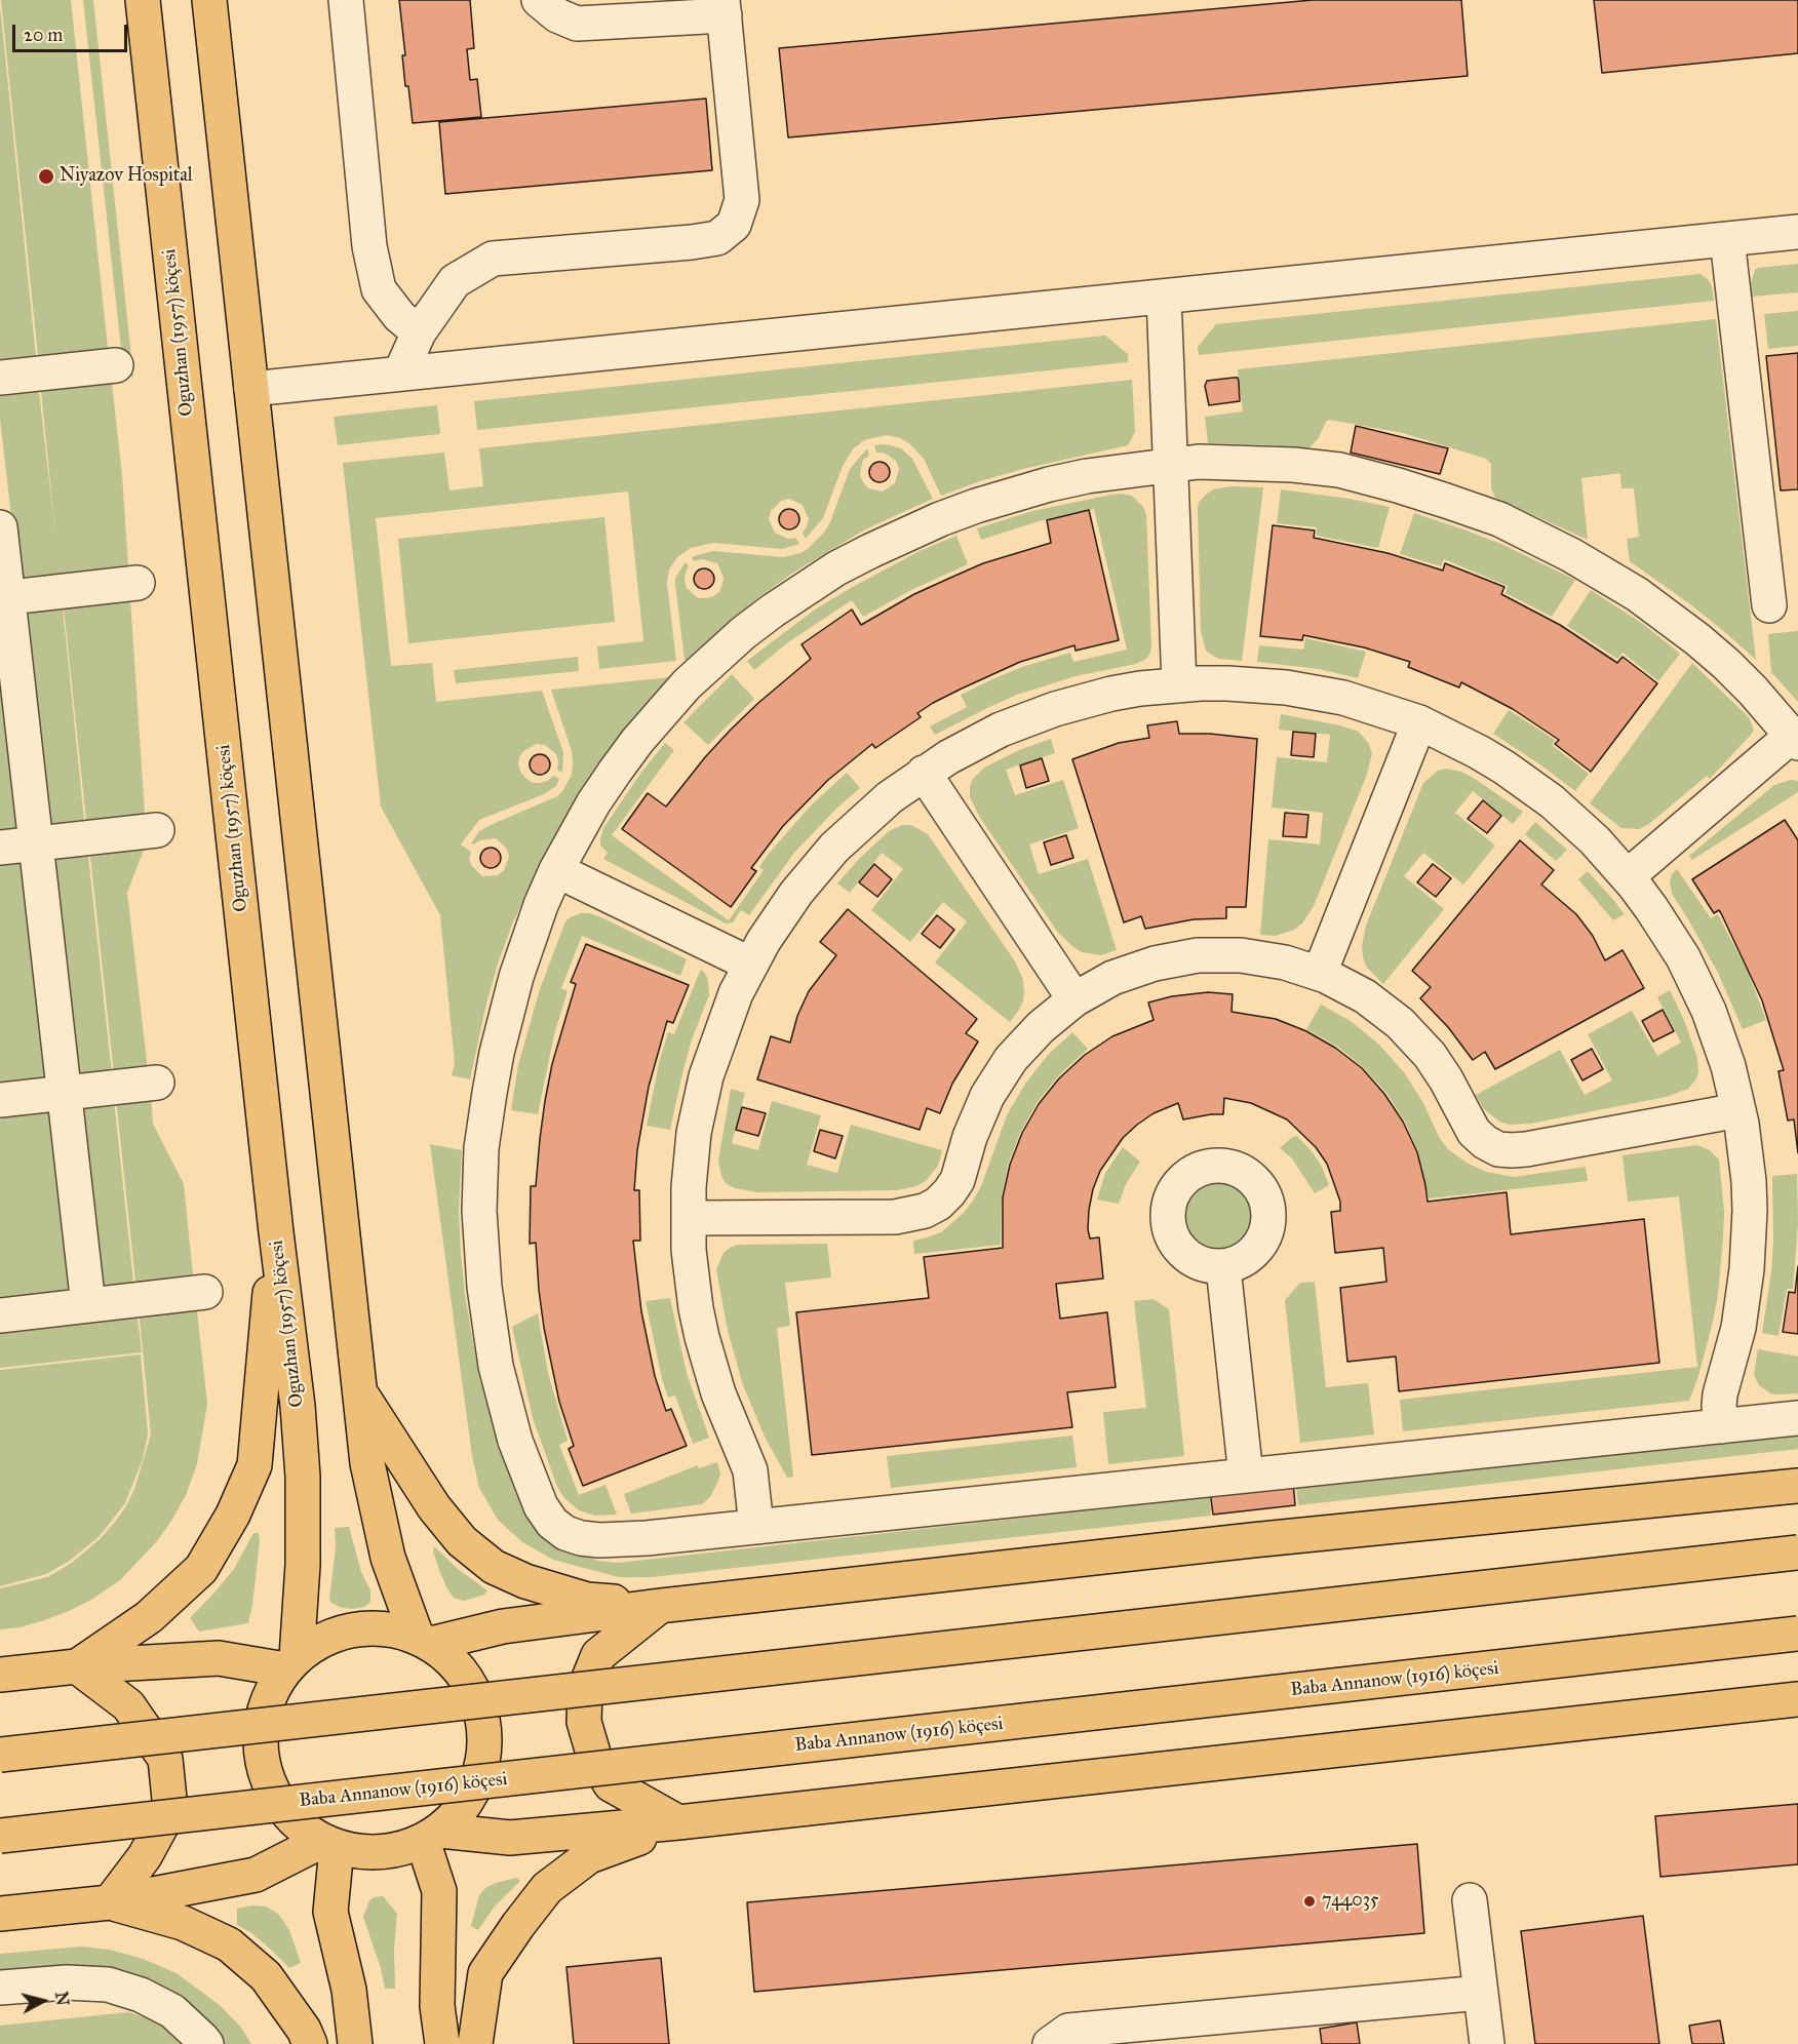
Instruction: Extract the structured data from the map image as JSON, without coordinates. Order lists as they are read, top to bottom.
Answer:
{
  "streets": {
    "main road": ["Oguzhan (1957) köçesi", "Baba Annanow (1916) köçesi"]
  },
  "places": ["Niyazov Hospital", "744035"],
  "scale_bar": "20 m",
  "north": "right"
}
